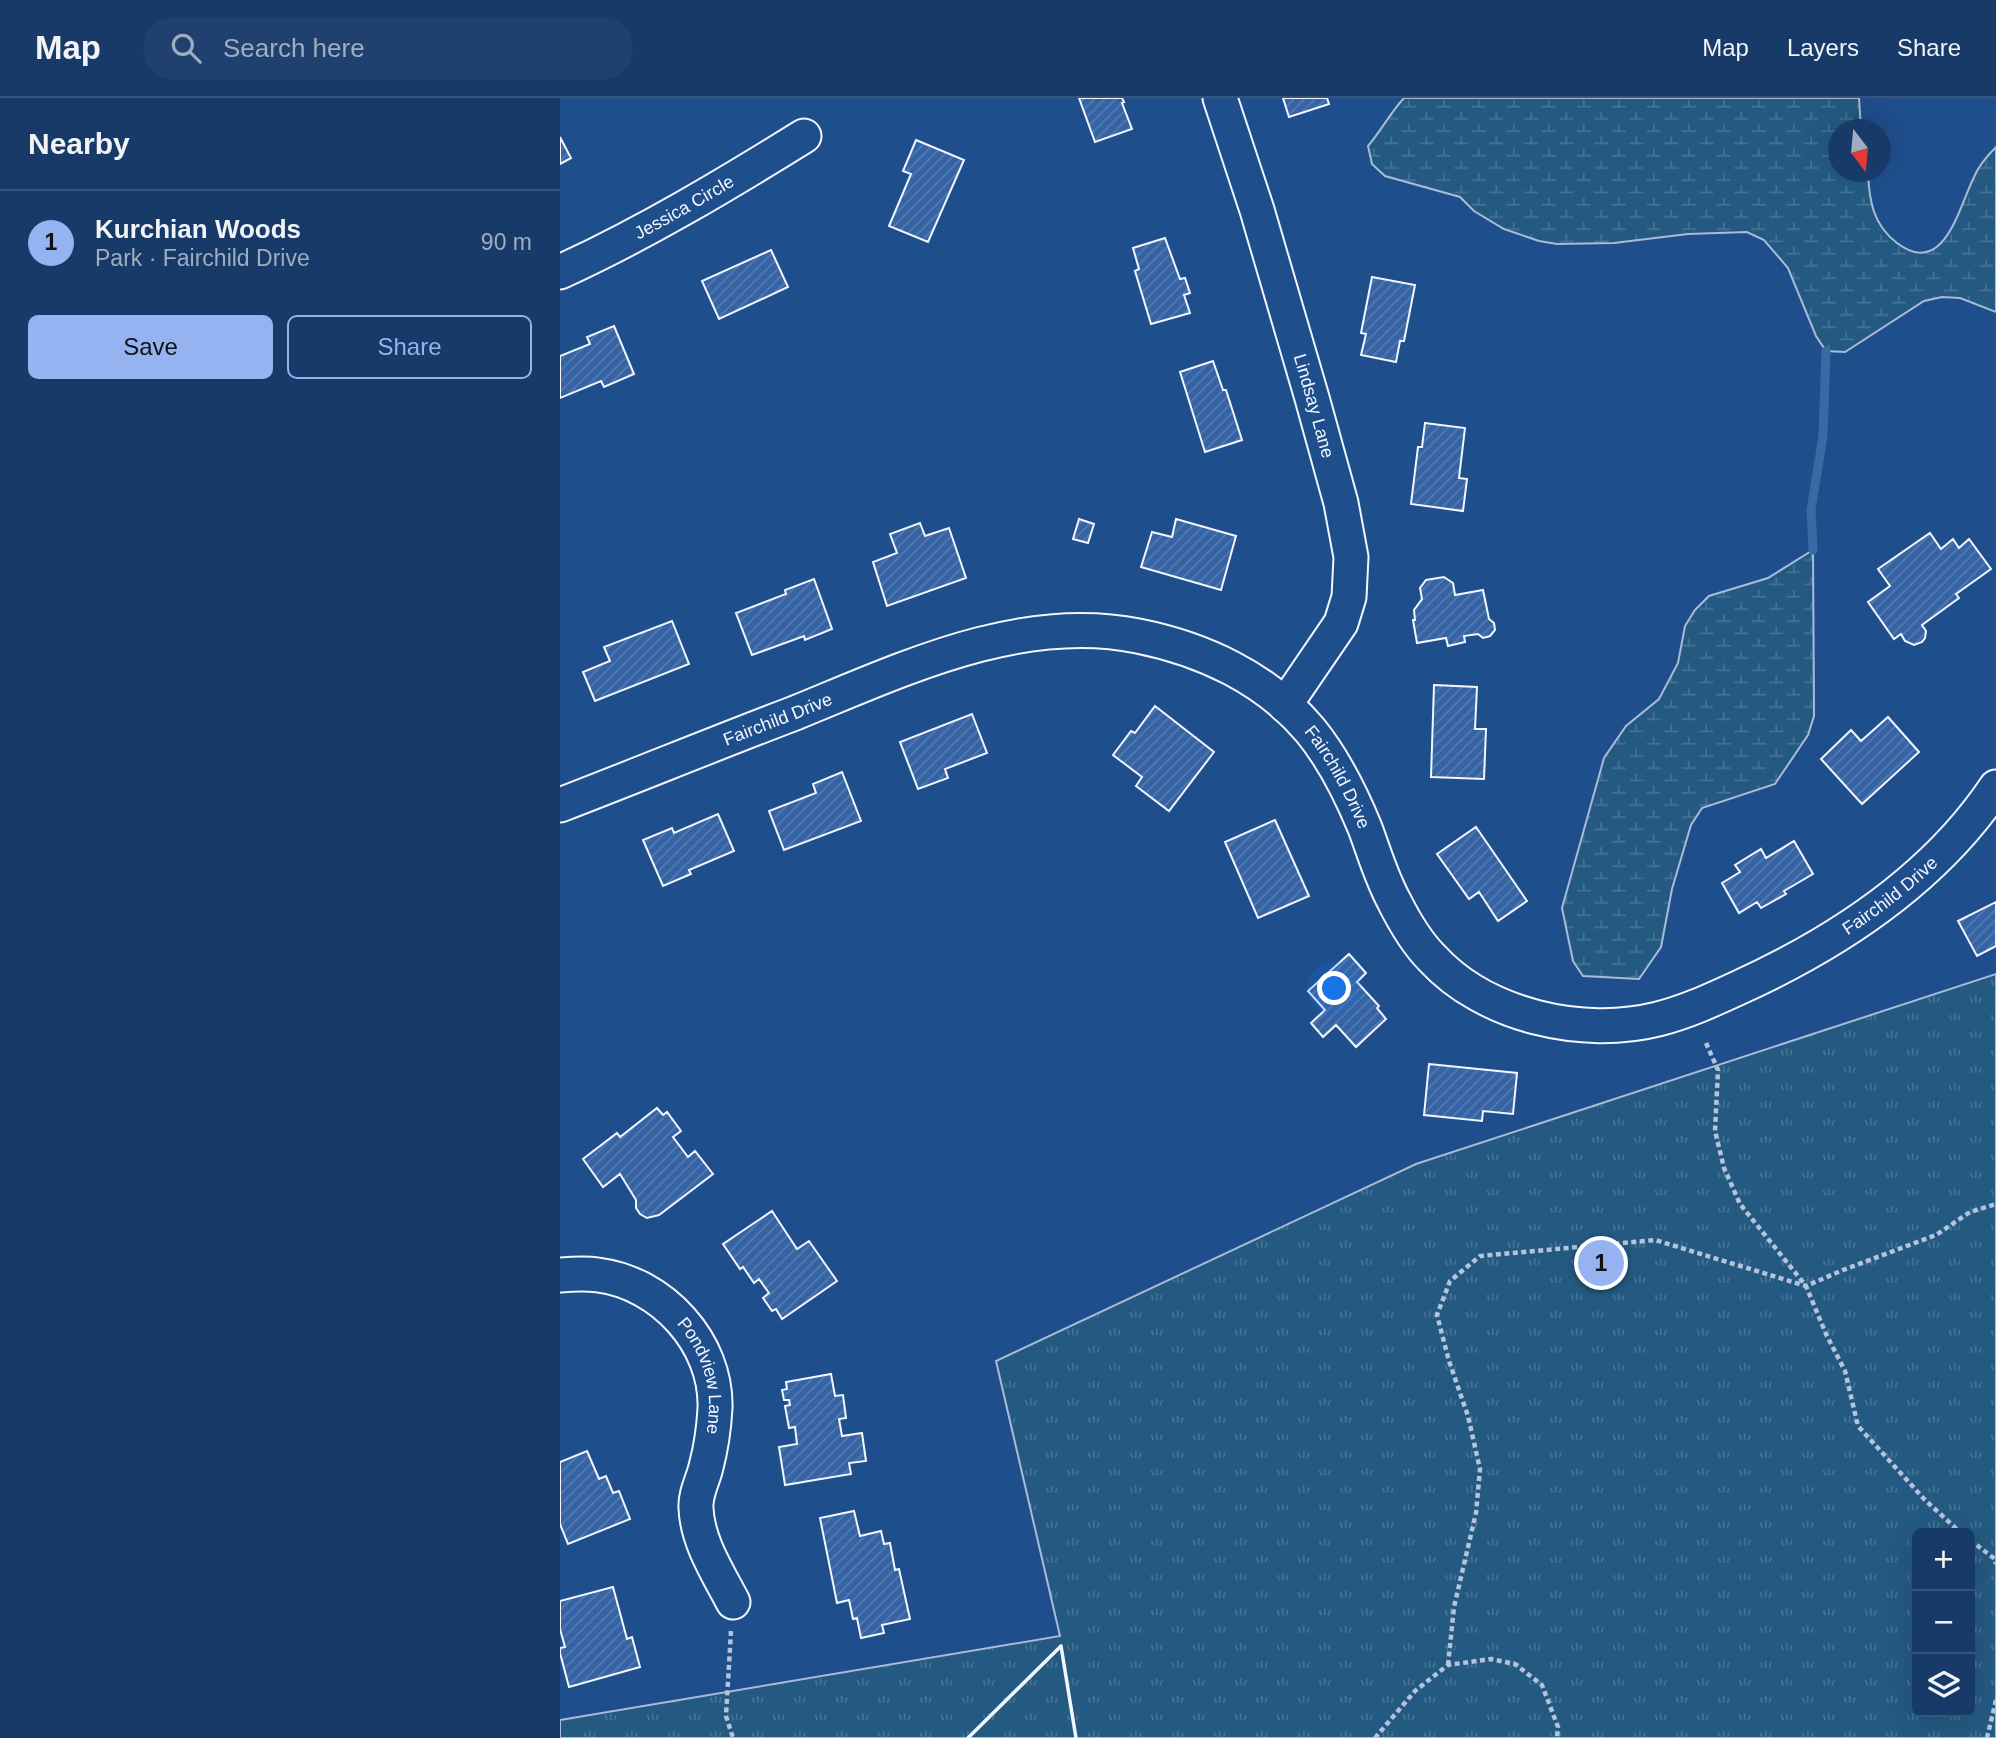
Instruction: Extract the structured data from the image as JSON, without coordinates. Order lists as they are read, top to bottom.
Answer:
{
  "streets": {
    "street": [
      "Jessica Circle",
      "Lindsay Lane",
      "Fairchild Drive",
      "Pondview Lane"
    ]
  },
  "crossings": [
    ["Lindsay Lane", "Fairchild Drive"]
  ],
  "north": "bottom",
  "page": {
    "header": "Map",
    "search": "Search here",
    "nav": ["Map", "Layers", "Share"],
    "heading": "Nearby",
    "list": [
      {
        "mark": "1",
        "name": "Kurchian Woods",
        "note": "Park · Fairchild Drive",
        "value": "90 m"
      }
    ],
    "buttons": ["Save", "Share"],
    "pins": "1",
    "map_buttons": ["+", "−"]
  }
}
